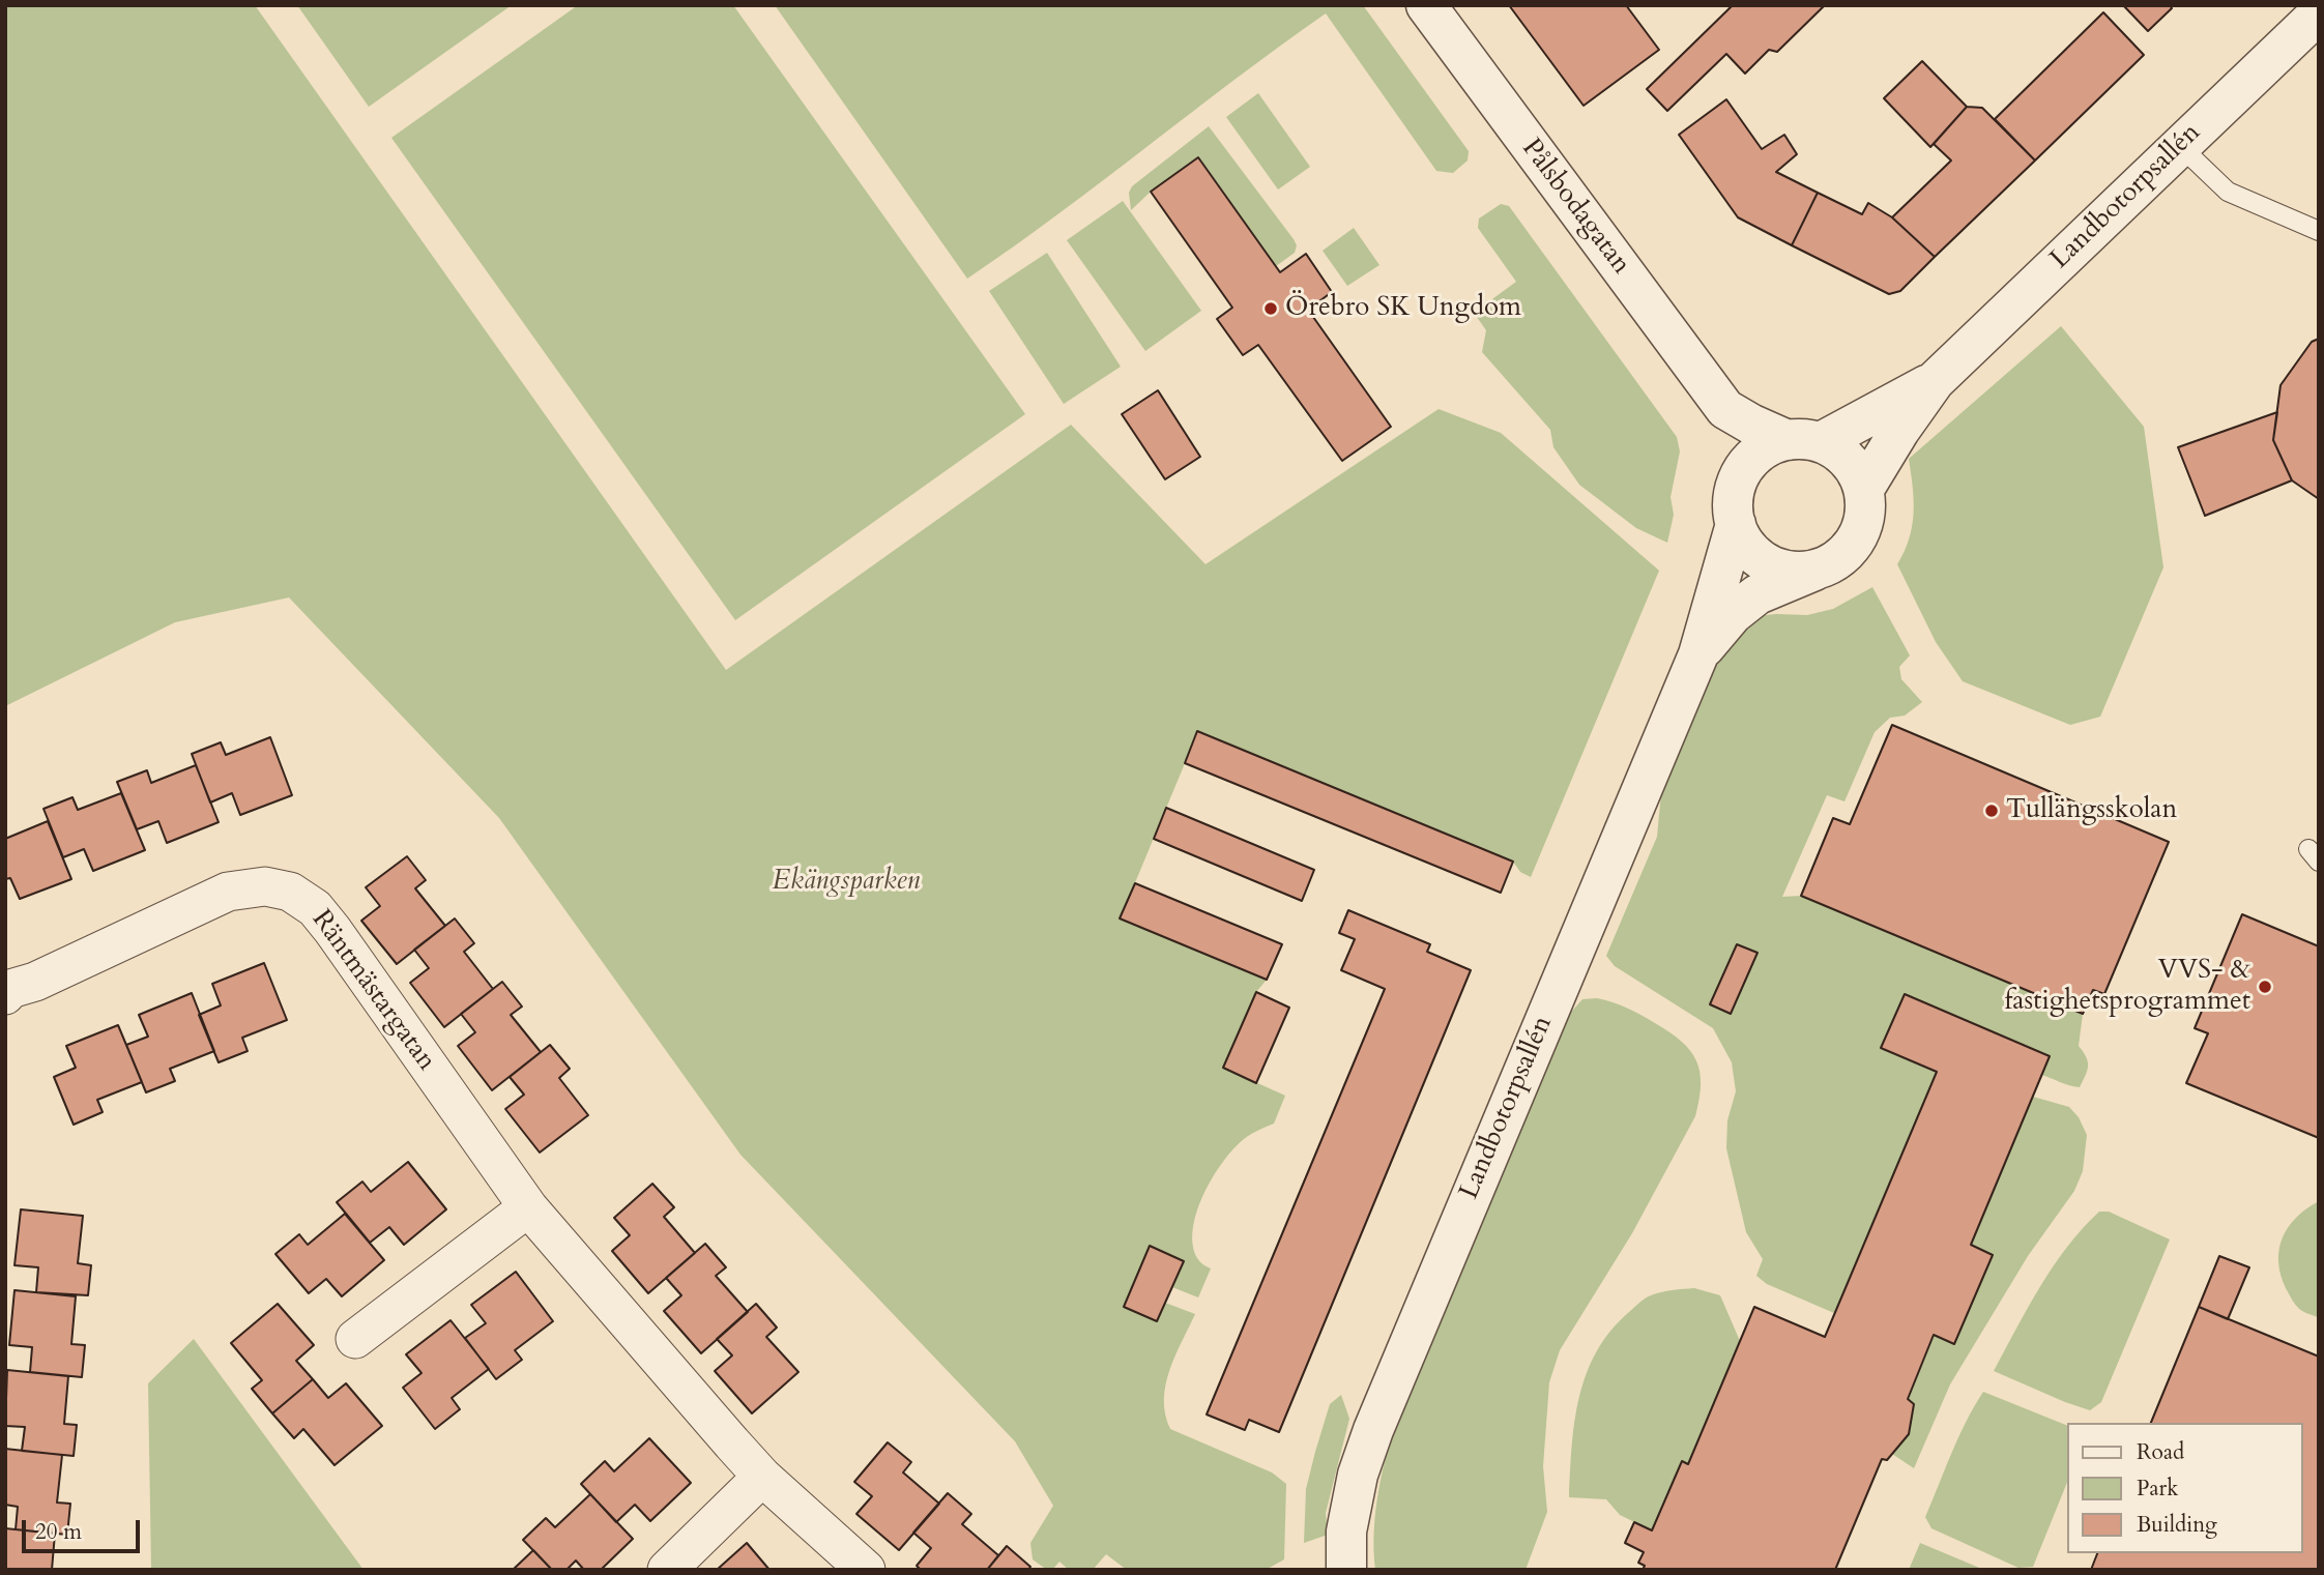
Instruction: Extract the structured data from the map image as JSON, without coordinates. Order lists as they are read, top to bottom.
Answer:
{
  "streets": {
    "street": ["Landbotorpsallén", "Pålsbodagatan", "Räntmästargatan"]
  },
  "crossings": [
    ["Landbotorpsallén", "Pålsbodagatan"]
  ],
  "parks": ["Ekängsparken"],
  "places": ["Örebro SK Ungdom", "Tullängsskolan", "VVS- & fastighetsprogrammet"],
  "legend": ["Road", "Park", "Building"],
  "scale_bar": "20 m"
}
